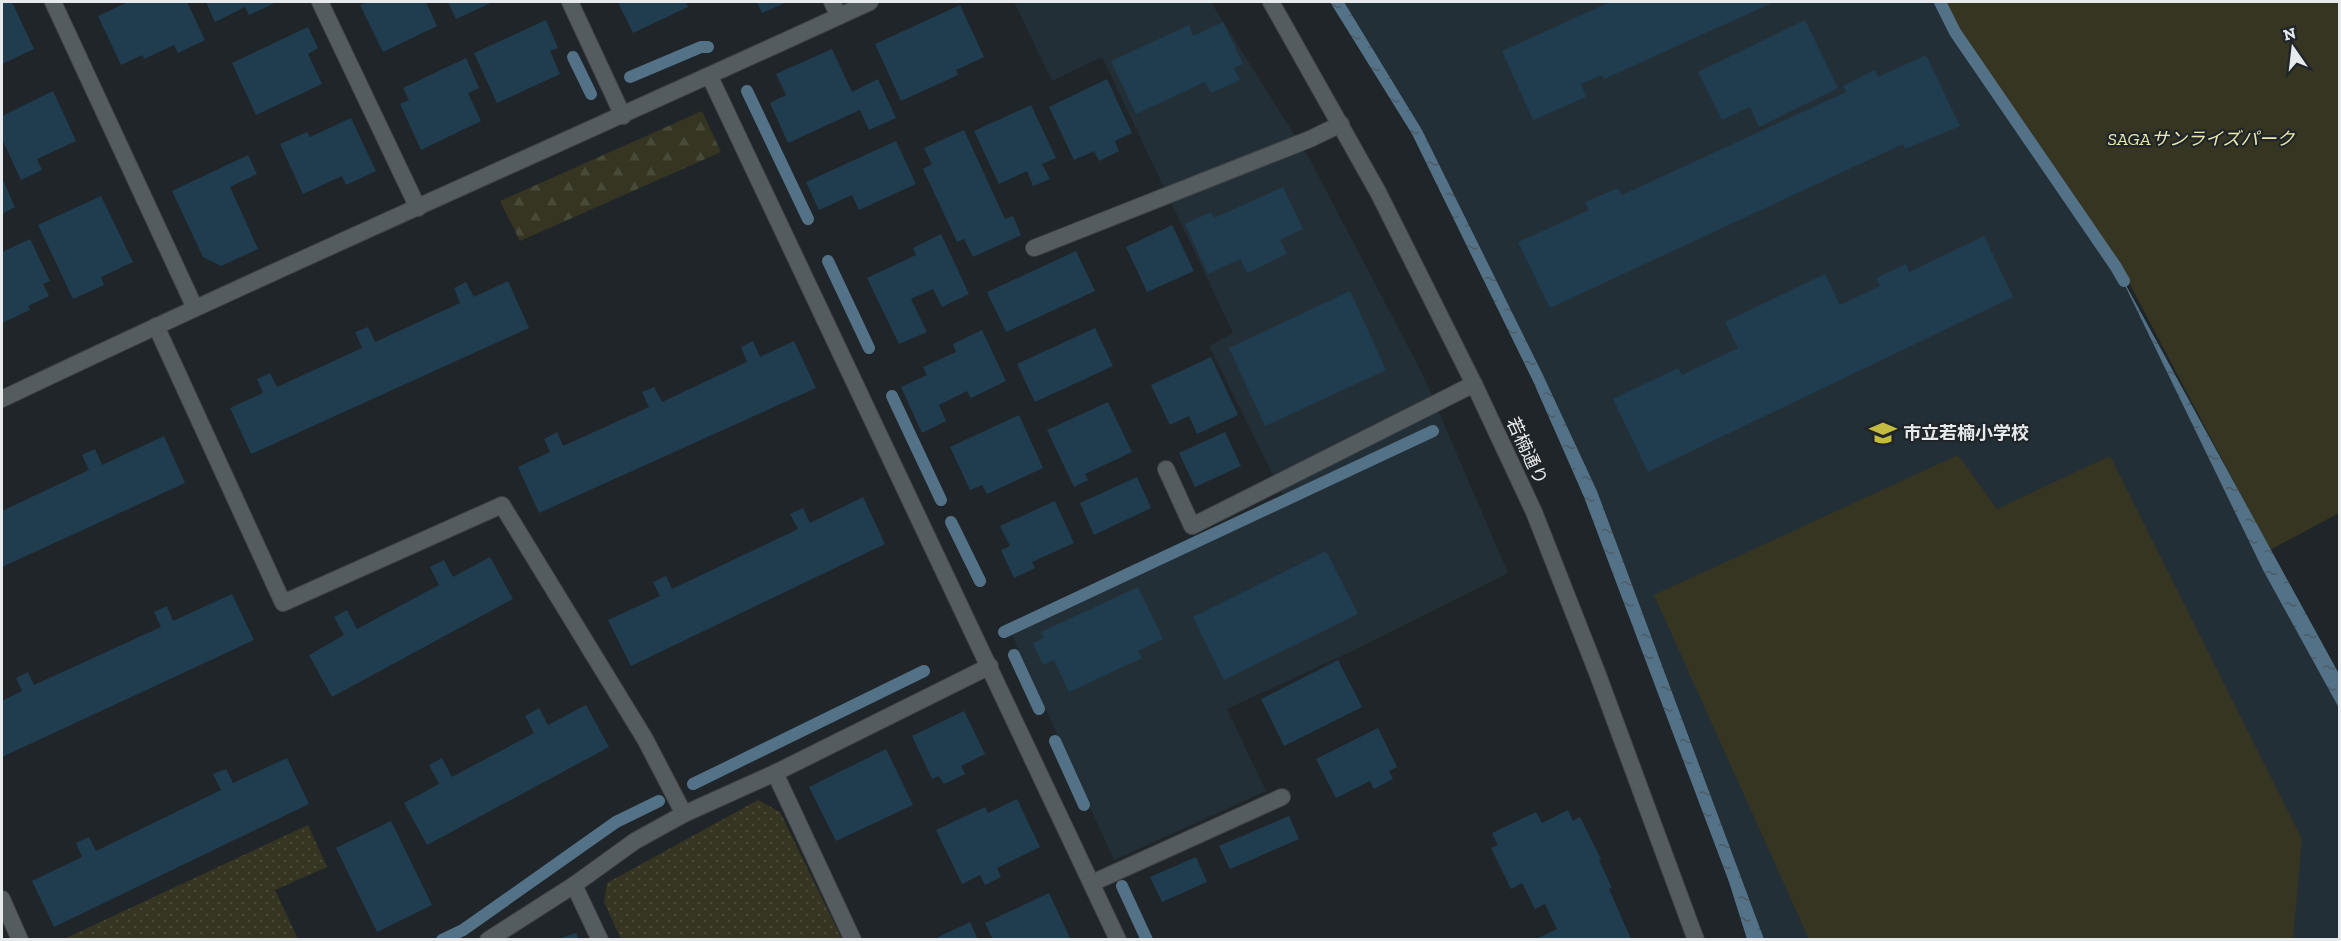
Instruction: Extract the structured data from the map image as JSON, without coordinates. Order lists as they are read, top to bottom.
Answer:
{
  "streets": {
    "street": ["若楠通り"]
  },
  "parks": ["SAGAサンライズパーク"],
  "places": {
    "school or university": ["市立若楠小学校"]
  },
  "north": "top"
}
